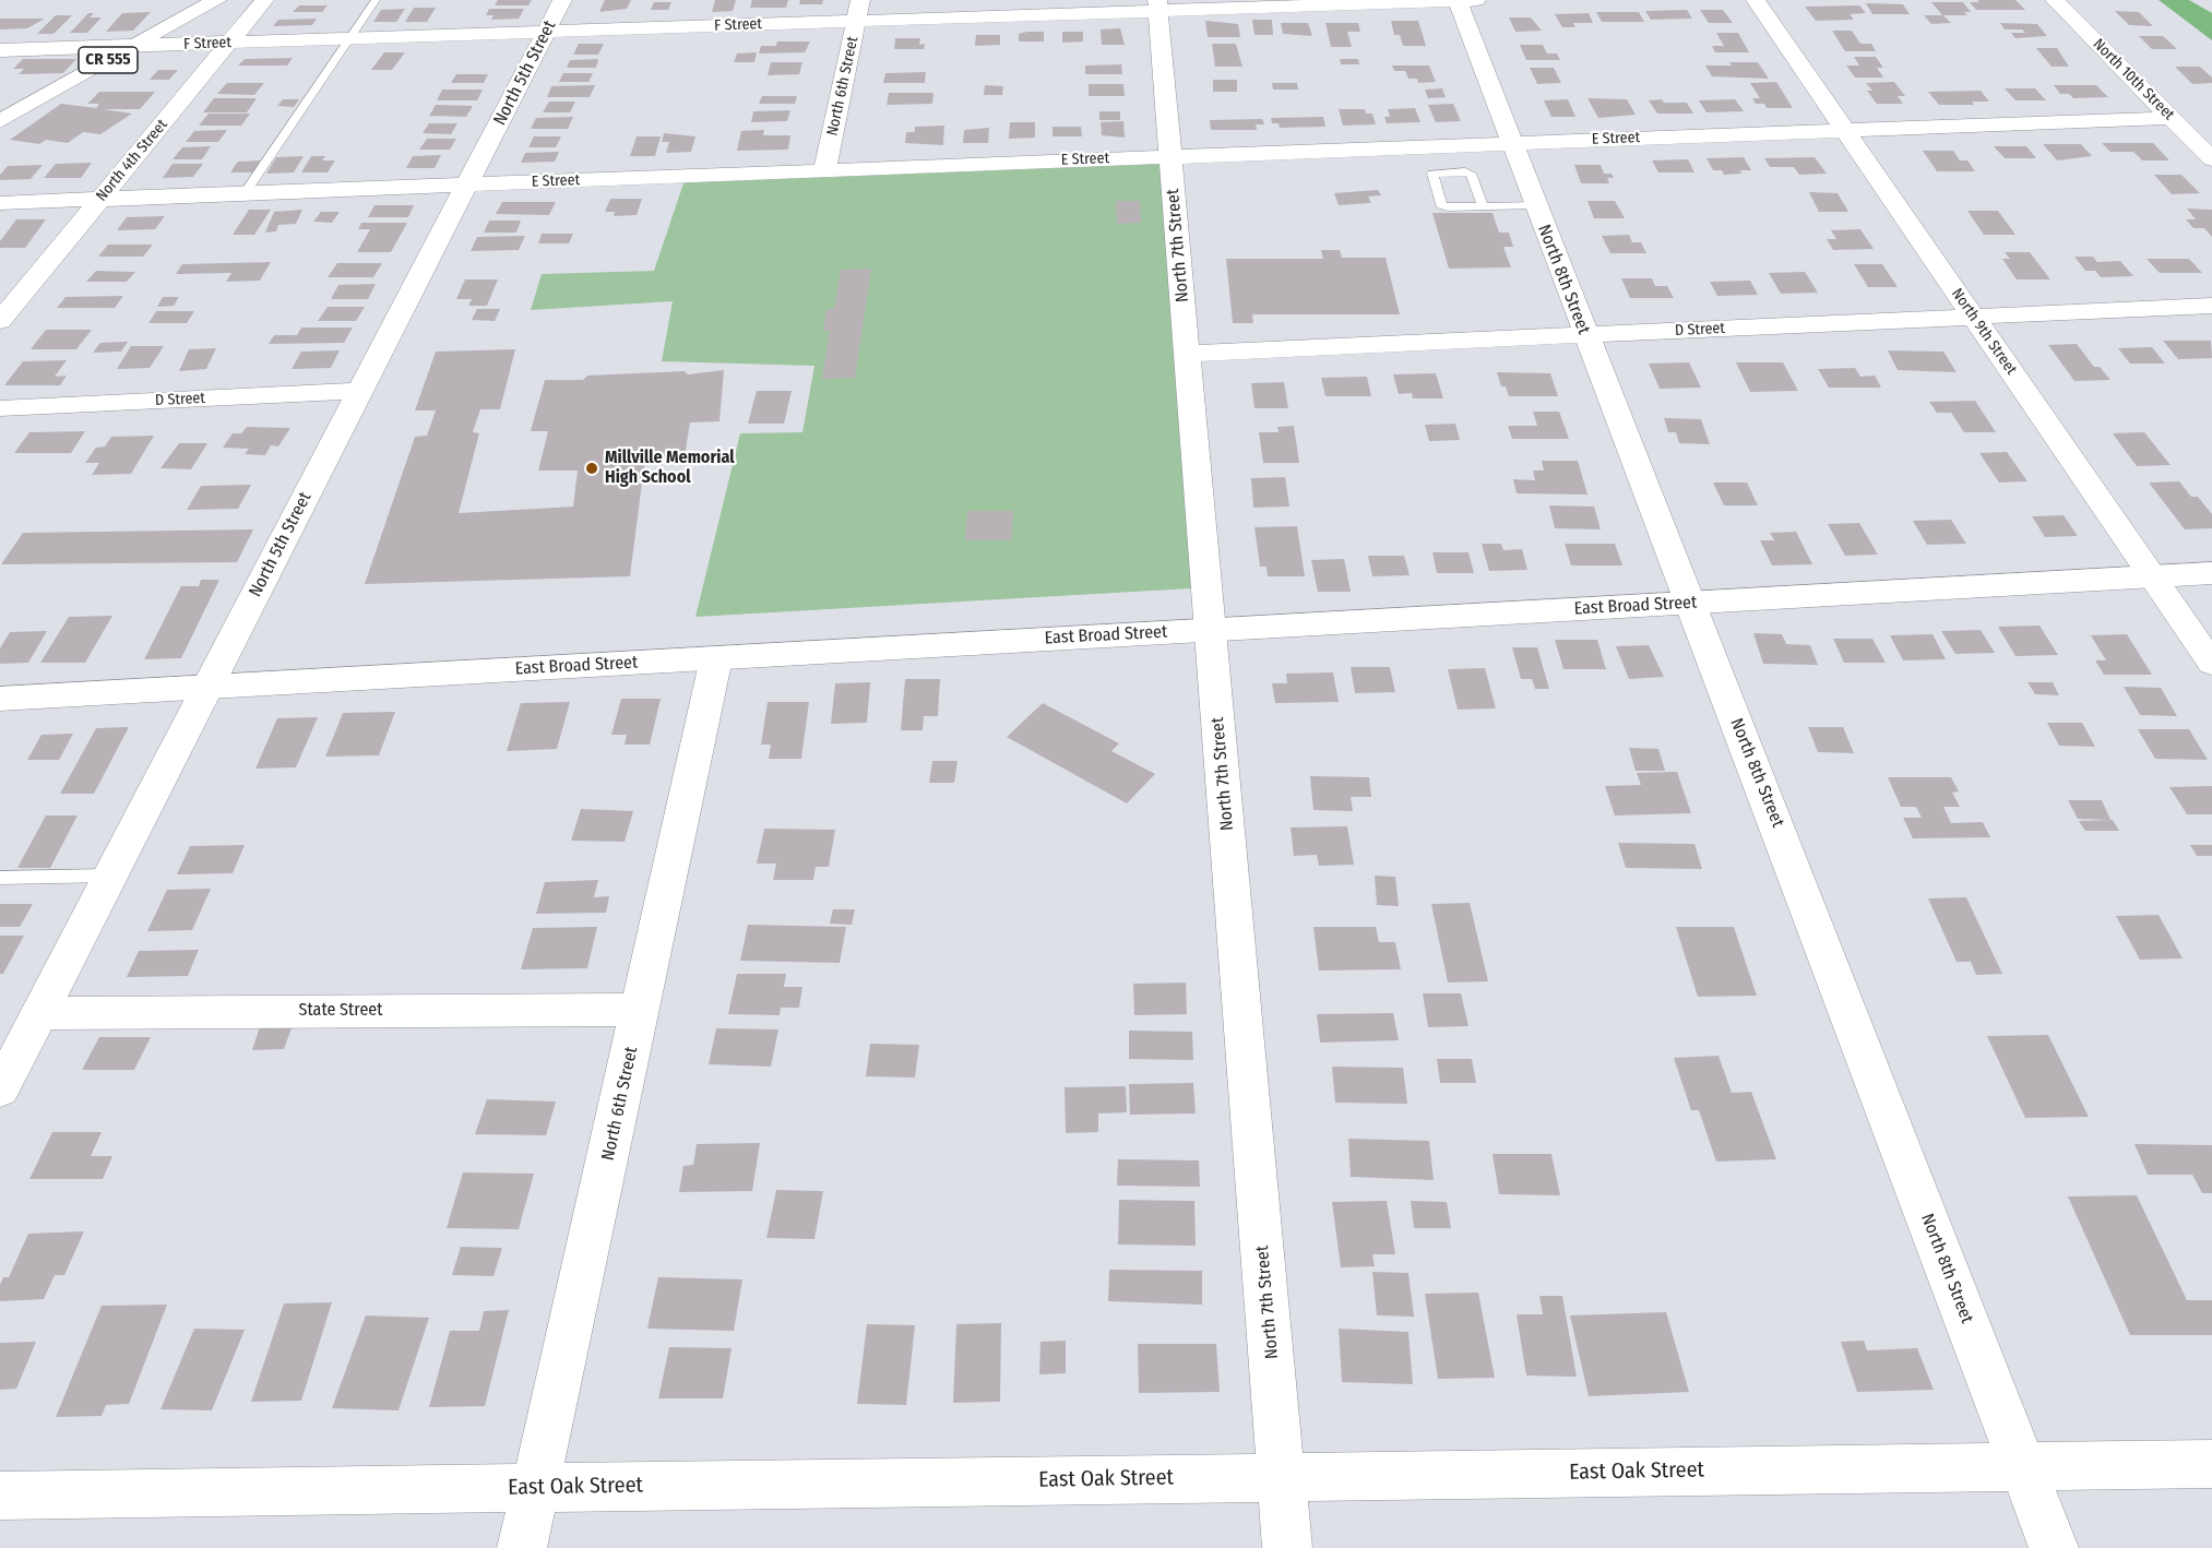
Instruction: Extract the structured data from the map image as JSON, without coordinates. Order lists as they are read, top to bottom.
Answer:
{
  "streets": {
    "main road": ["CR 555", "East Broad Street"],
    "street": [
      "F Street",
      "North 5th Street",
      "North 10th Street",
      "North 6th Street",
      "E Street",
      "North 4th Street",
      "North 7th Street",
      "North 8th Street",
      "D Street",
      "North 9th Street",
      "State Street",
      "East Oak Street"
    ]
  },
  "crossings": [
    ["F Street", "CR 555"],
    ["F Street", "North 5th Street"],
    ["F Street", "North 6th Street"],
    ["F Street", "North 4th Street"],
    ["F Street", "North 7th Street"],
    ["F Street", "North 8th Street"],
    ["North 5th Street", "E Street"],
    ["North 5th Street", "D Street"],
    ["North 5th Street", "East Broad Street"],
    ["North 5th Street", "State Street"],
    ["North 10th Street", "E Street"],
    ["North 6th Street", "E Street"],
    ["North 6th Street", "East Broad Street"],
    ["North 6th Street", "State Street"],
    ["North 6th Street", "East Oak Street"],
    ["E Street", "North 4th Street"],
    ["E Street", "North 7th Street"],
    ["E Street", "North 8th Street"],
    ["E Street", "North 9th Street"],
    ["North 7th Street", "D Street"],
    ["North 7th Street", "East Broad Street"],
    ["North 7th Street", "East Oak Street"],
    ["North 8th Street", "D Street"],
    ["North 8th Street", "East Broad Street"],
    ["North 8th Street", "East Oak Street"],
    ["D Street", "North 9th Street"],
    ["North 9th Street", "East Broad Street"]
  ],
  "places": ["Millville Memorial High School"]
}
